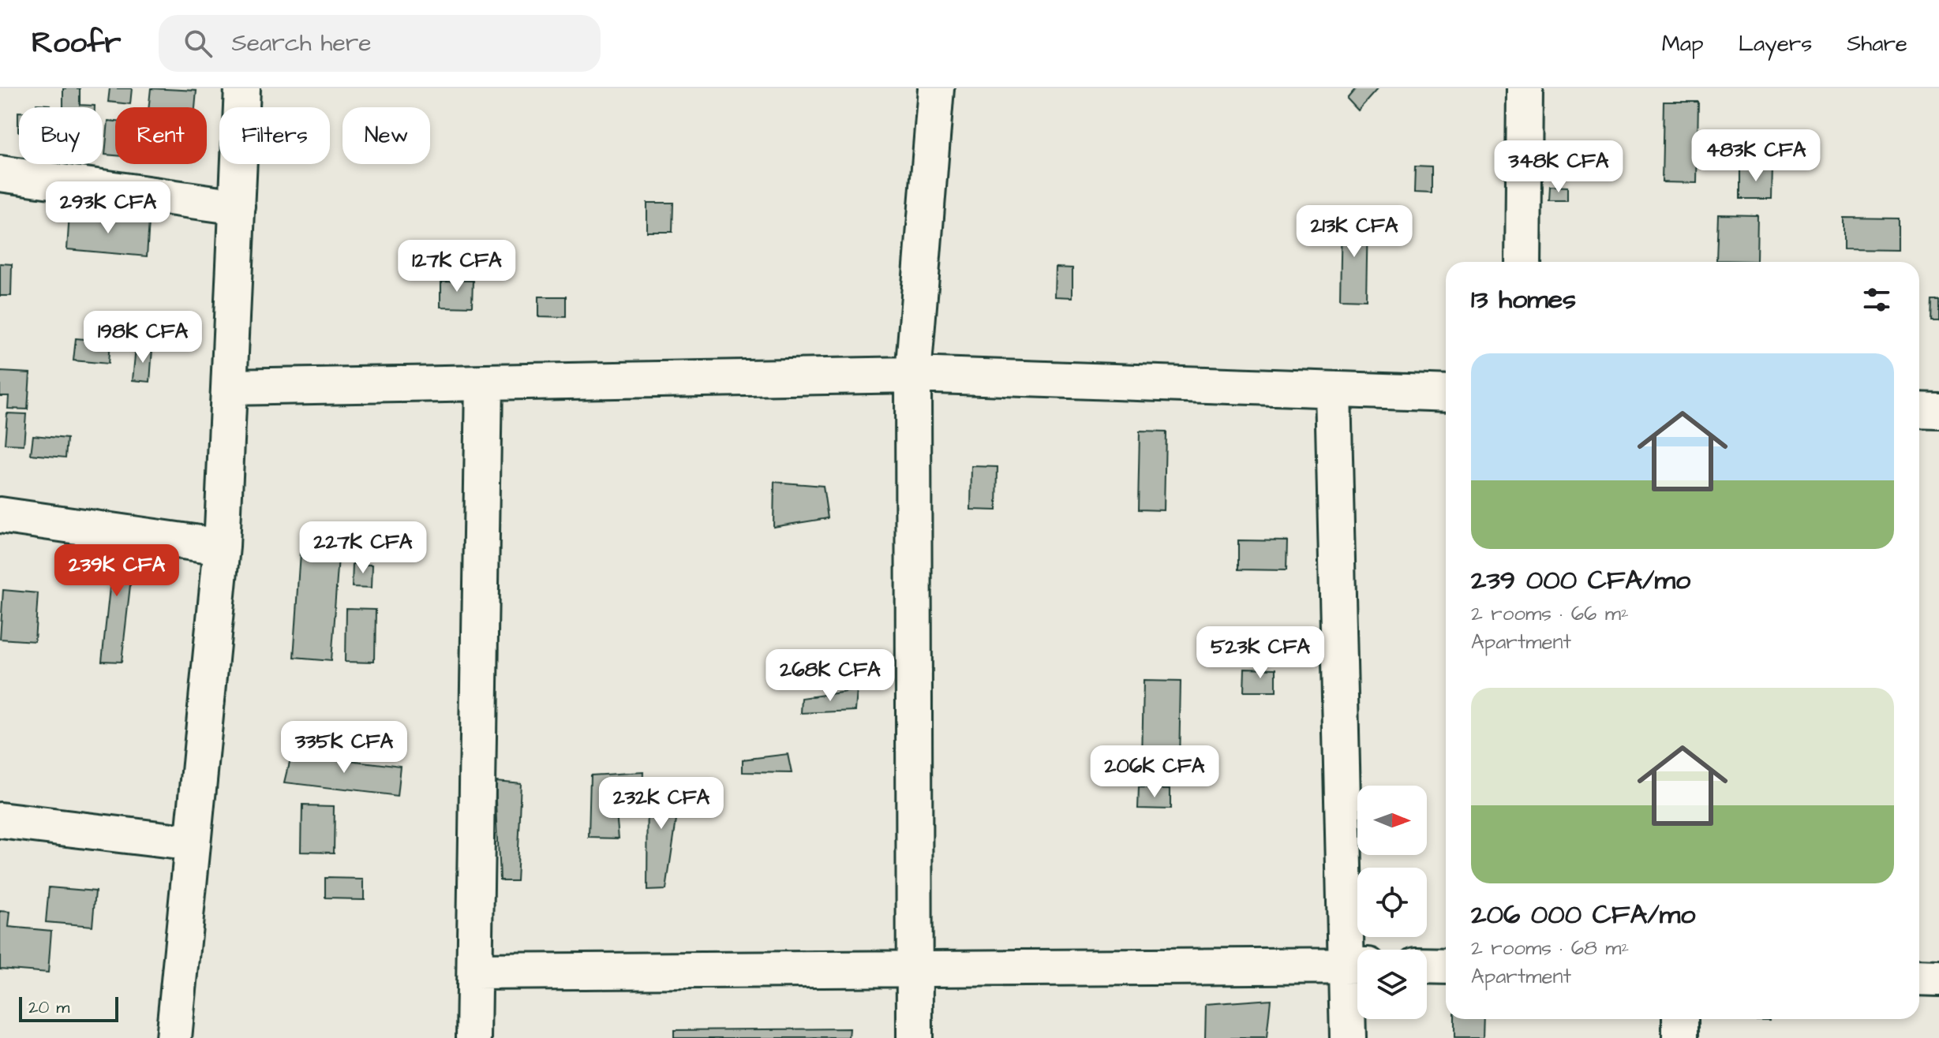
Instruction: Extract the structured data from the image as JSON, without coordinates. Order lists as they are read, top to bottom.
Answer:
{
  "scale_bar": "20 m",
  "north": "right",
  "page": {
    "header": "Roofr",
    "search": "Search here",
    "nav": ["Map", "Layers", "Share"],
    "chip": [
      "Buy",
      "Rent",
      "Filters",
      "New"
    ],
    "price": [
      "483K CFA",
      "348K CFA",
      "293K CFA",
      "213K CFA",
      "127K CFA",
      "198K CFA",
      "227K CFA",
      "239K CFA",
      "523K CFA",
      "268K CFA",
      "335K CFA",
      "206K CFA",
      "232K CFA"
    ],
    "heading": "13 homes",
    "list": [
      {
        "name": "239 000 CFA/mo",
        "note": "2 rooms · 66 m² · Apartment"
      },
      {
        "name": "206 000 CFA/mo",
        "note": "2 rooms · 68 m² · Apartment"
      }
    ],
    "scale": "20 m"
  }
}
